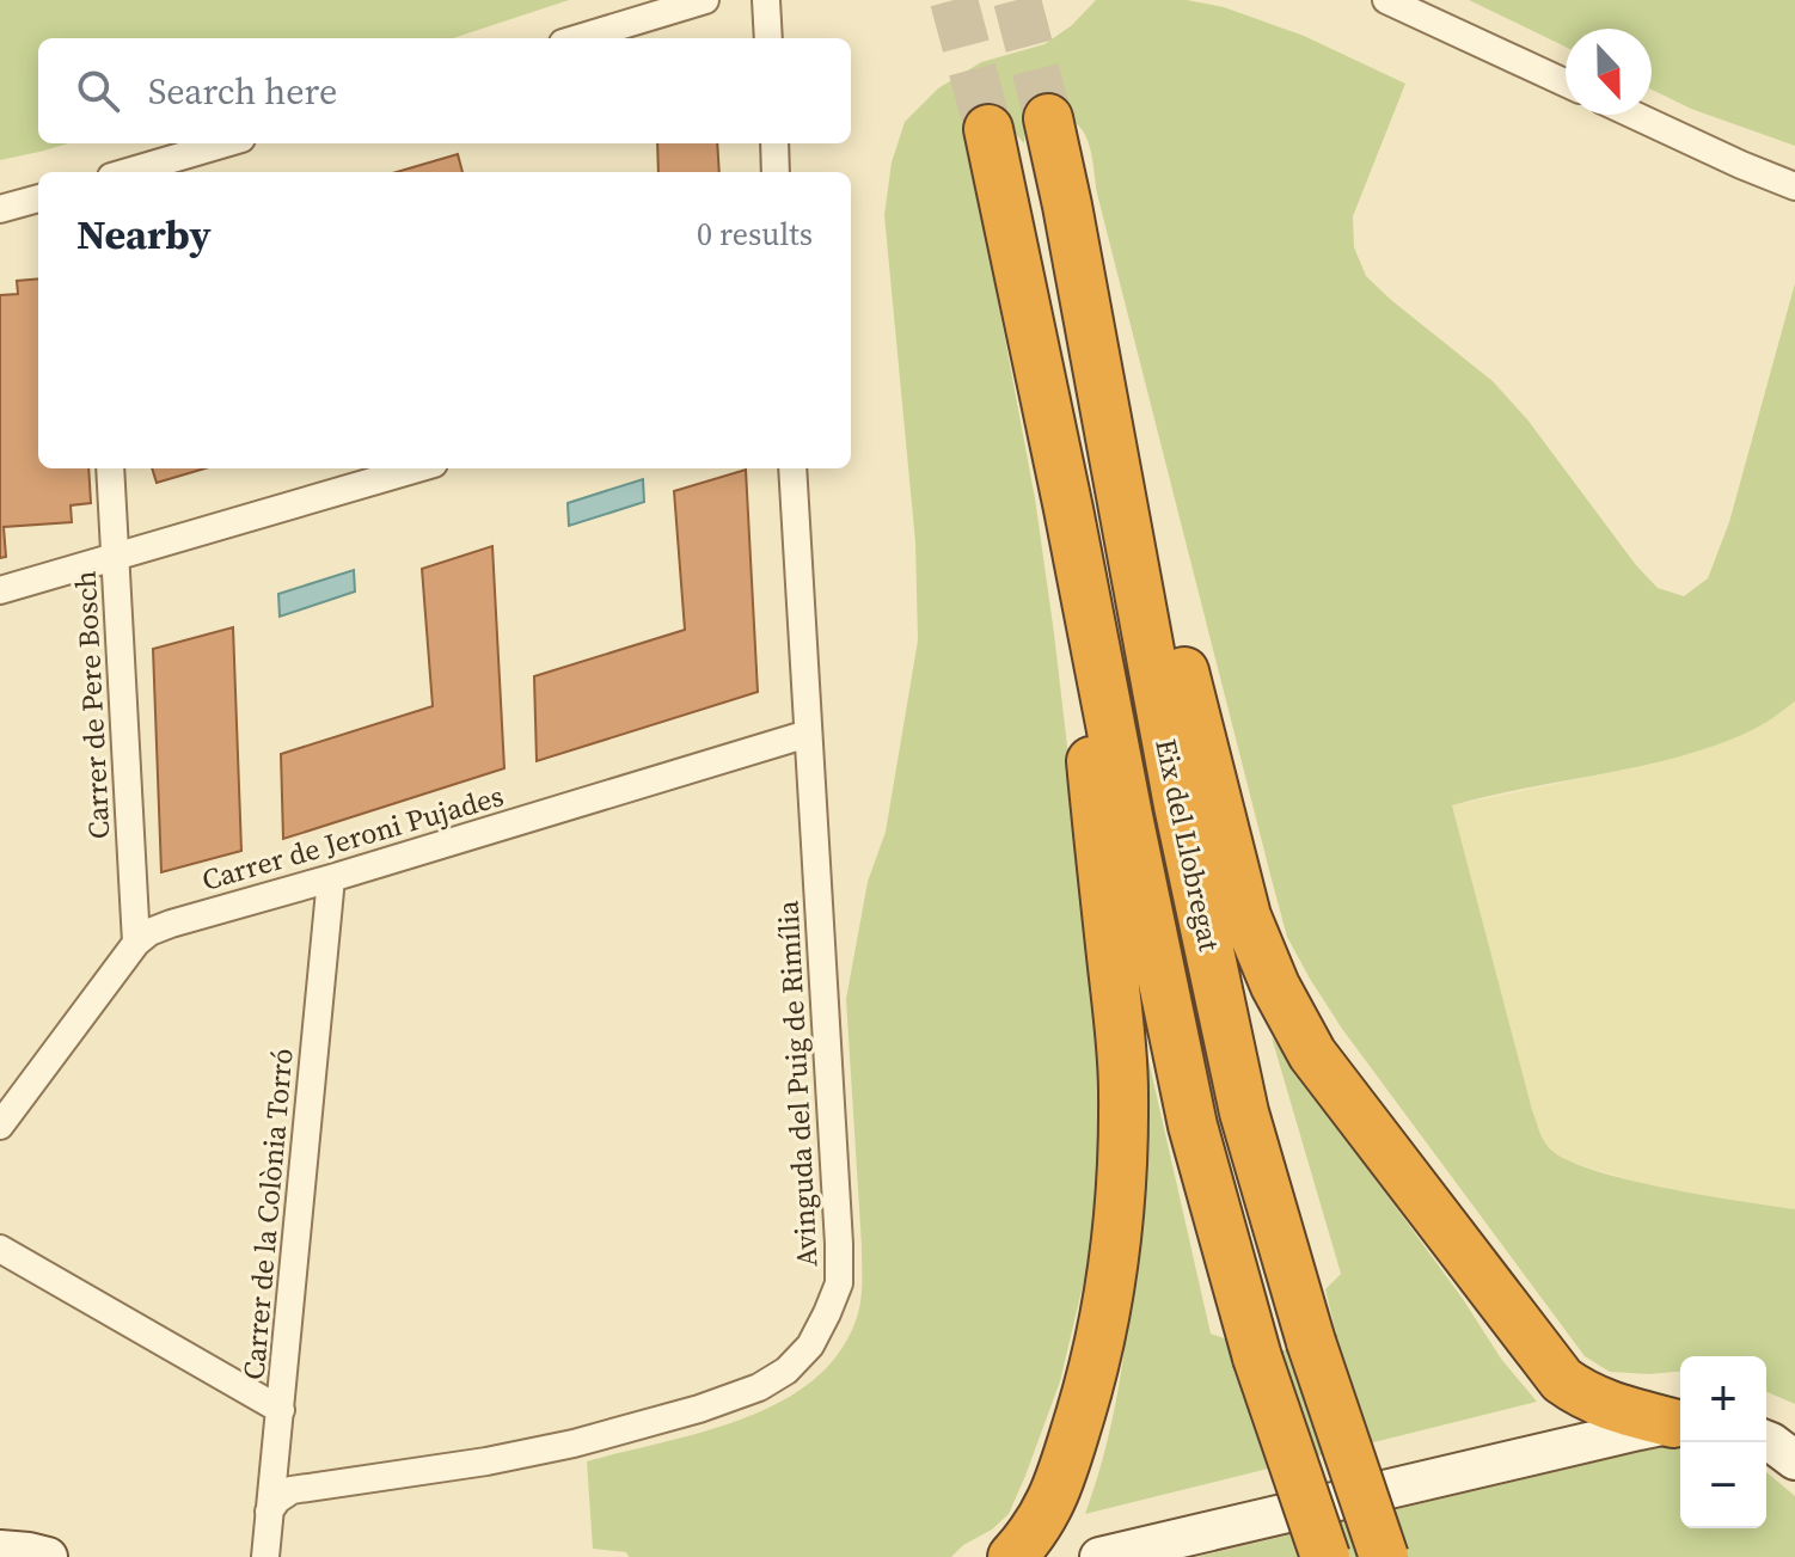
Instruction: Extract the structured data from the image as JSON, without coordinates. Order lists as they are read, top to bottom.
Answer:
{
  "streets": {
    "highway": ["Eix del Llobregat"],
    "street": [
      "Carrer de Pere Bosch",
      "Carrer de Jeroni Pujades",
      "Avinguda del Puig de Rimília",
      "Carrer de la Colònia Torró"
    ]
  },
  "crossings": [
    ["Carrer de Pere Bosch", "Carrer de Jeroni Pujades"],
    ["Carrer de Jeroni Pujades", "Avinguda del Puig de Rimília"],
    ["Carrer de Jeroni Pujades", "Carrer de la Colònia Torró"],
    ["Avinguda del Puig de Rimília", "Carrer de la Colònia Torró"]
  ],
  "north": "bottom",
  "page": {
    "search": "Search here",
    "heading": ["Nearby", "0 results"],
    "map_buttons": ["+", "−"]
  }
}
